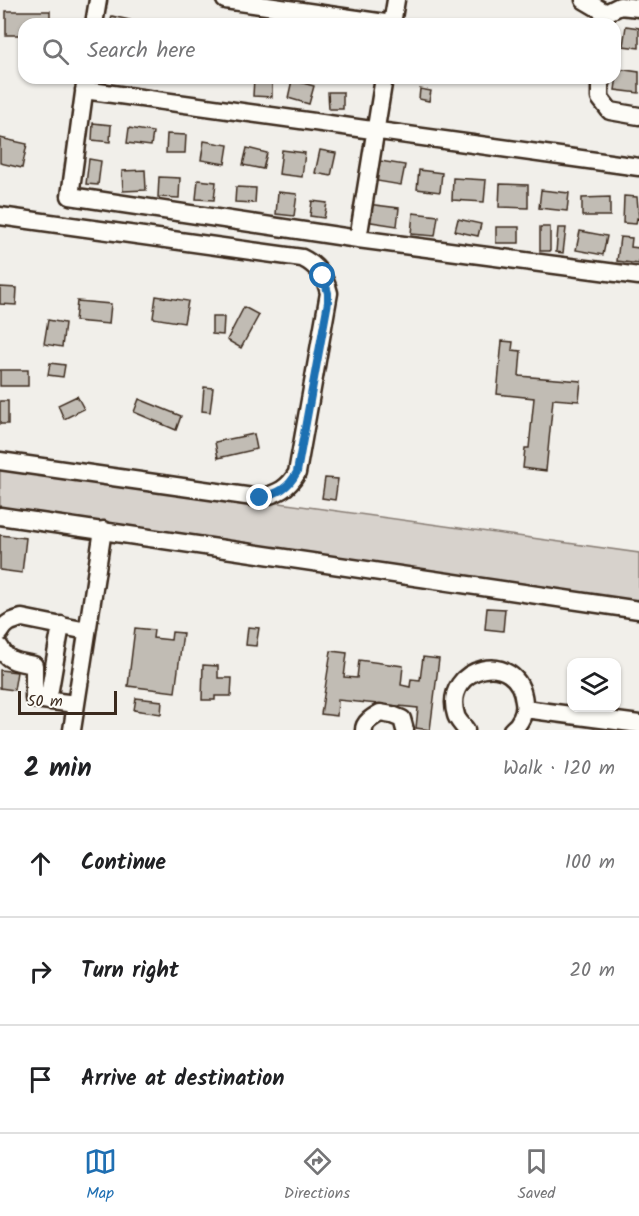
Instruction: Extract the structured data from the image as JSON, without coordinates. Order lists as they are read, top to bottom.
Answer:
{
  "scale_bar": "50 m",
  "page": {
    "search": "Search here",
    "scale": "50 m",
    "heading": ["2 min", "Walk · 120 m"],
    "list": [
      ["Continue", "100 m"],
      ["Turn right", "20 m"],
      "Arrive at destination"
    ],
    "nav": ["Map", "Directions", "Saved"]
  }
}
